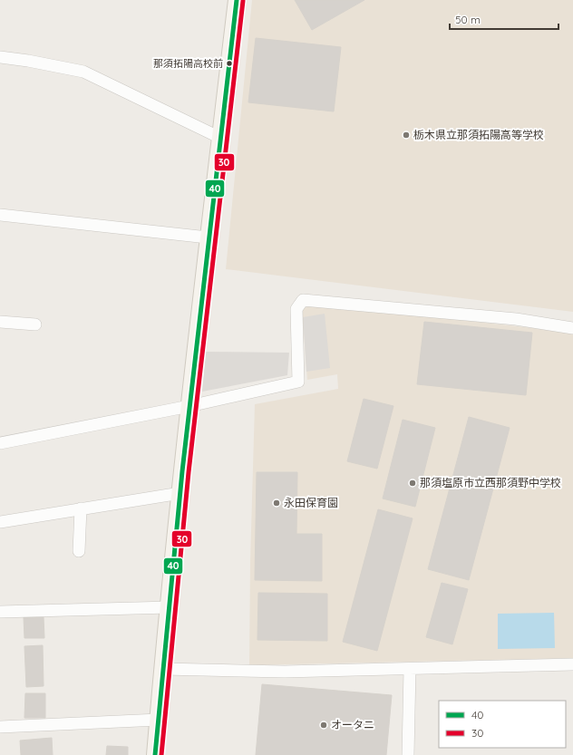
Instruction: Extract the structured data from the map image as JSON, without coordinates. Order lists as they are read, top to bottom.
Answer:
{
  "places": [
    "那須拓陽高校前",
    "栃木県立那須拓陽高等学校",
    "那須塩原市立西那須野中学校",
    "永田保育園",
    "オータニ"
  ],
  "lines": ["transit line 40", "transit line 30"],
  "legend": ["40", "30"],
  "scale_bar": "50 m"
}
